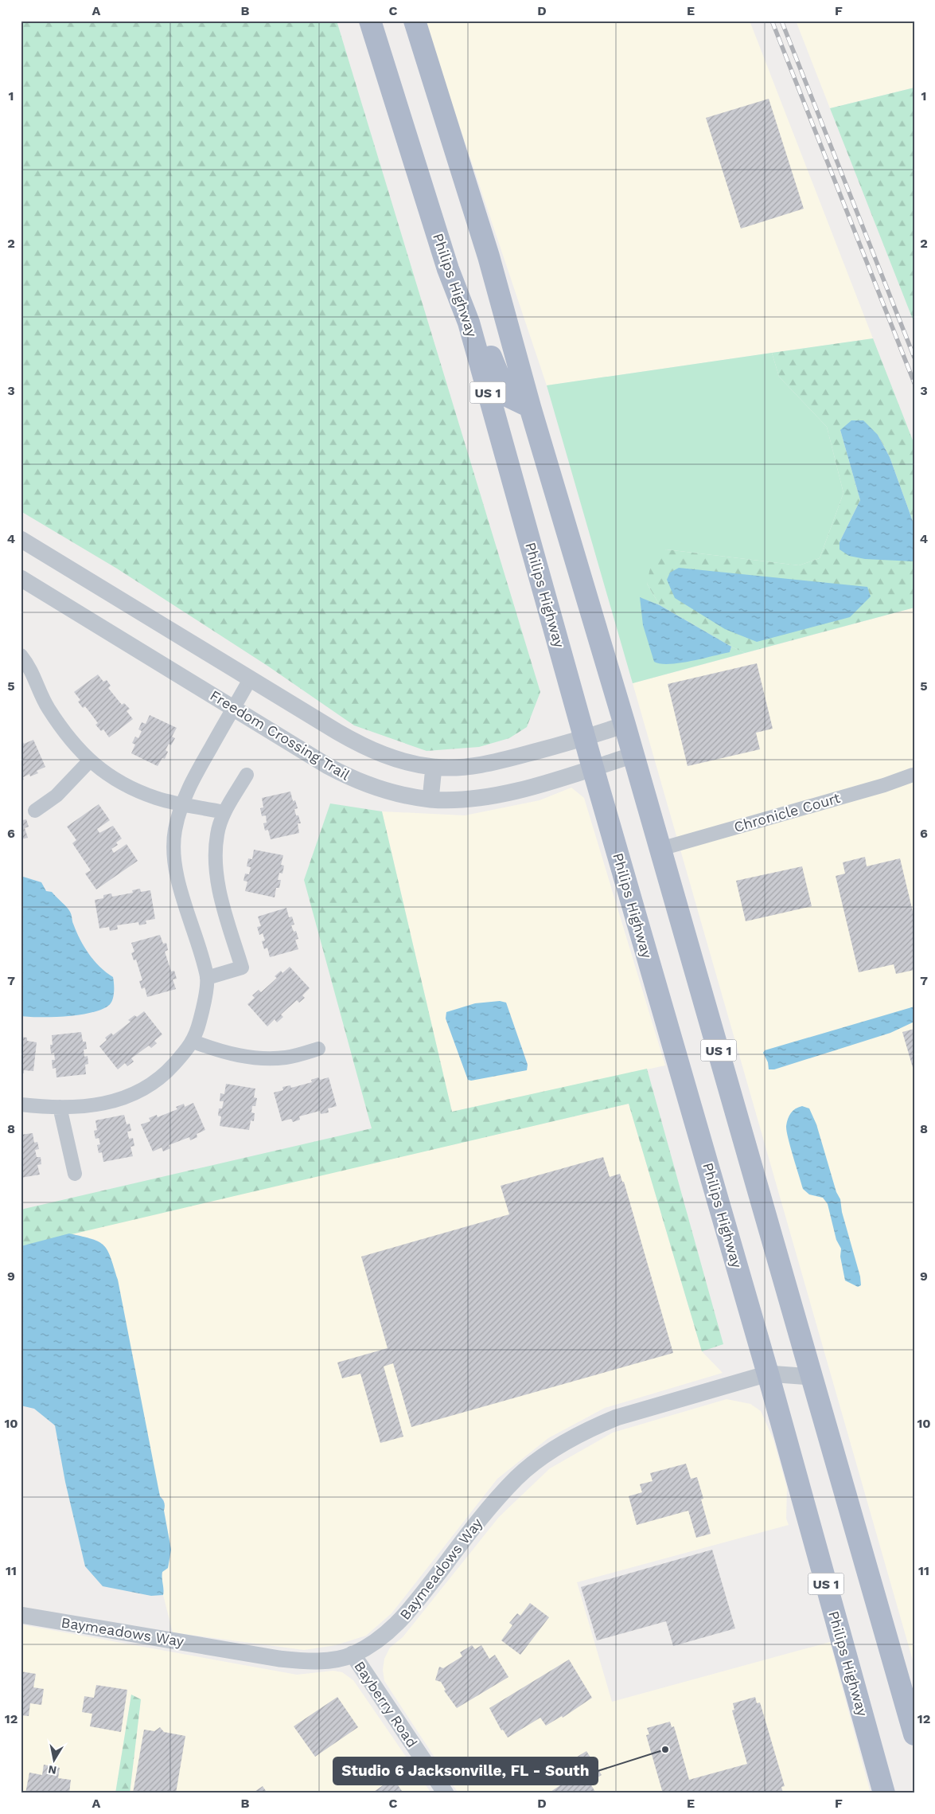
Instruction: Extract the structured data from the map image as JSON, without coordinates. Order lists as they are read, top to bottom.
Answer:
{
  "streets": {
    "main road": ["Philips Highway", "US 1"],
    "street": [
      "Freedom Crossing Trail",
      "Chronicle Court",
      "Baymeadows Way",
      "Bayberry Road"
    ]
  },
  "crossings": [
    ["Philips Highway", "Freedom Crossing Trail"],
    ["Philips Highway", "Baymeadows Way"],
    ["US 1", "Freedom Crossing Trail"],
    ["US 1", "Chronicle Court"],
    ["US 1", "Baymeadows Way"],
    ["Baymeadows Way", "Bayberry Road"]
  ],
  "places": ["Studio 6 Jacksonville, FL - South"],
  "north": "bottom",
  "grid": {
    "columns": [
      "A",
      "B",
      "C",
      "D",
      "E",
      "F"
    ],
    "rows": [
      "1",
      "2",
      "3",
      "4",
      "5",
      "6",
      "7",
      "8",
      "9",
      "10",
      "11",
      "12"
    ]
  }
}
